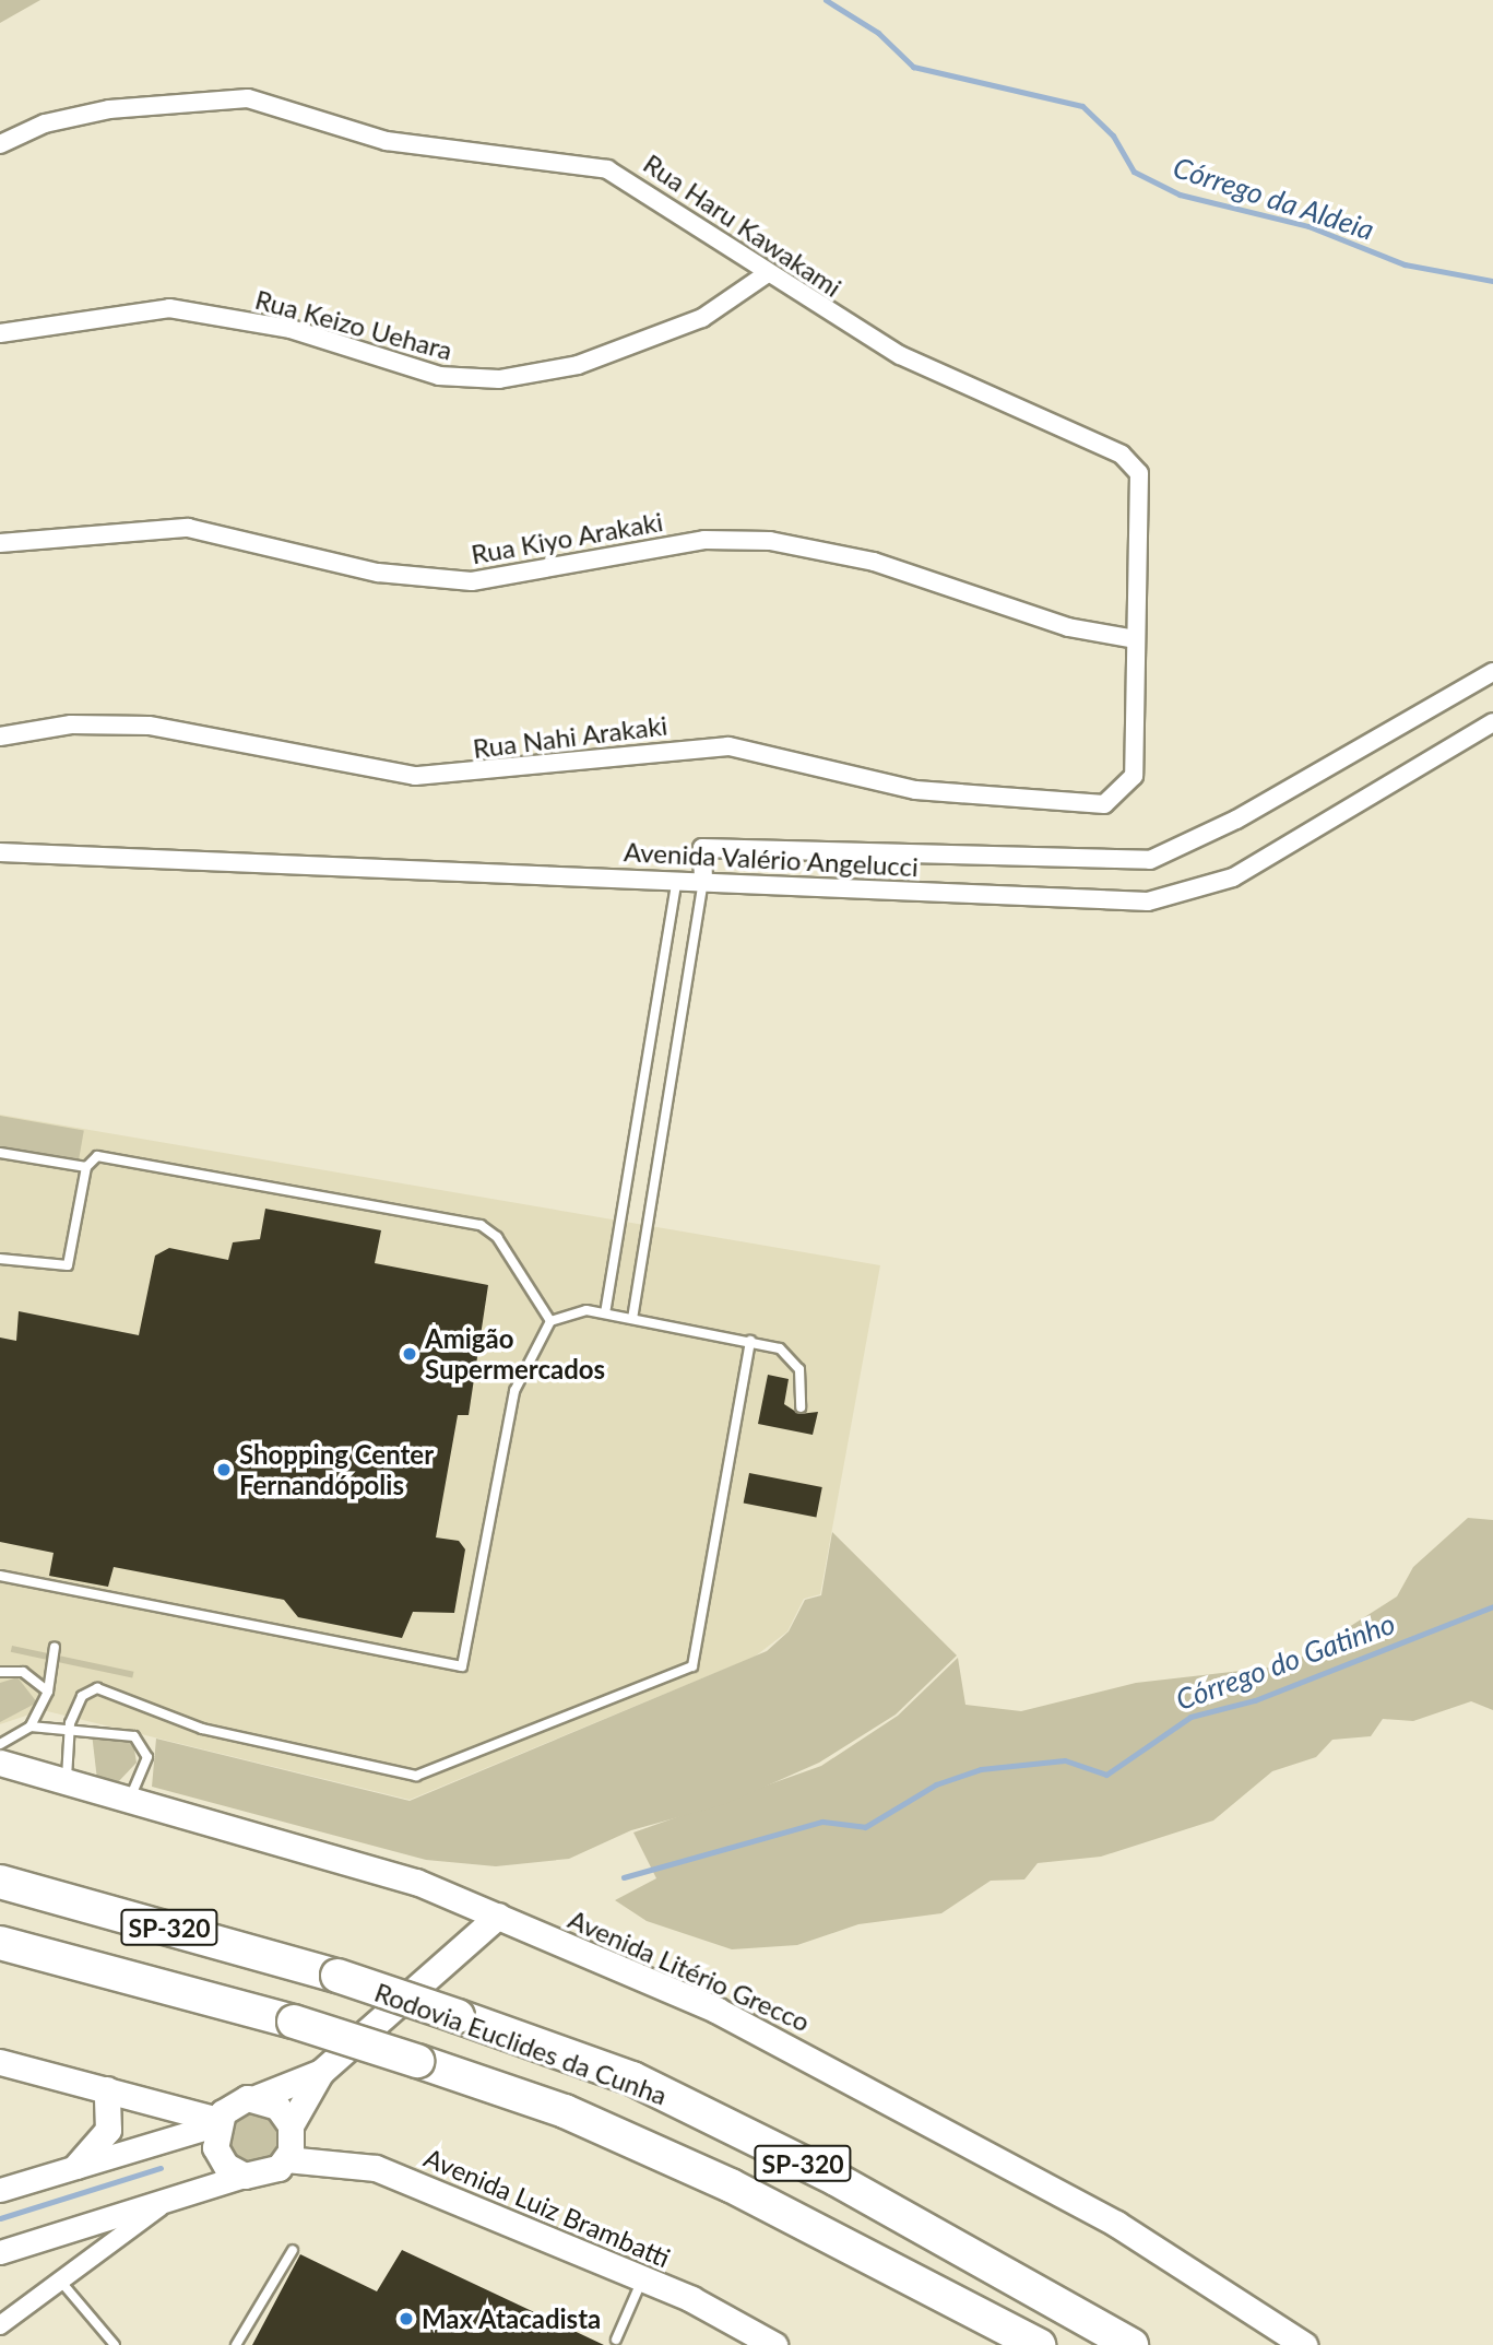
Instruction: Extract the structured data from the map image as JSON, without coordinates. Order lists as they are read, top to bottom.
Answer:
{
  "streets": {
    "highway": ["SP-320", "Rodovia Euclides da Cunha"],
    "main road": ["Avenida Litério Grecco", "Avenida Luiz Brambatti"],
    "street": [
      "Rua Haru Kawakami",
      "Rua Keizo Uehara",
      "Rua Kiyo Arakaki",
      "Rua Nahi Arakaki",
      "Avenida Valério Angelucci"
    ]
  },
  "crossings": [
    ["Rua Haru Kawakami", "Rua Keizo Uehara"],
    ["Rua Haru Kawakami", "Rua Kiyo Arakaki"],
    ["Rua Haru Kawakami", "Rua Nahi Arakaki"],
    ["Rua Kiyo Arakaki", "Rua Nahi Arakaki"]
  ],
  "water": ["Córrego da Aldeia", "Córrego do Gatinho"],
  "places": ["Amigão Supermercados", "Shopping Center Fernandópolis", "Max Atacadista"]
}
